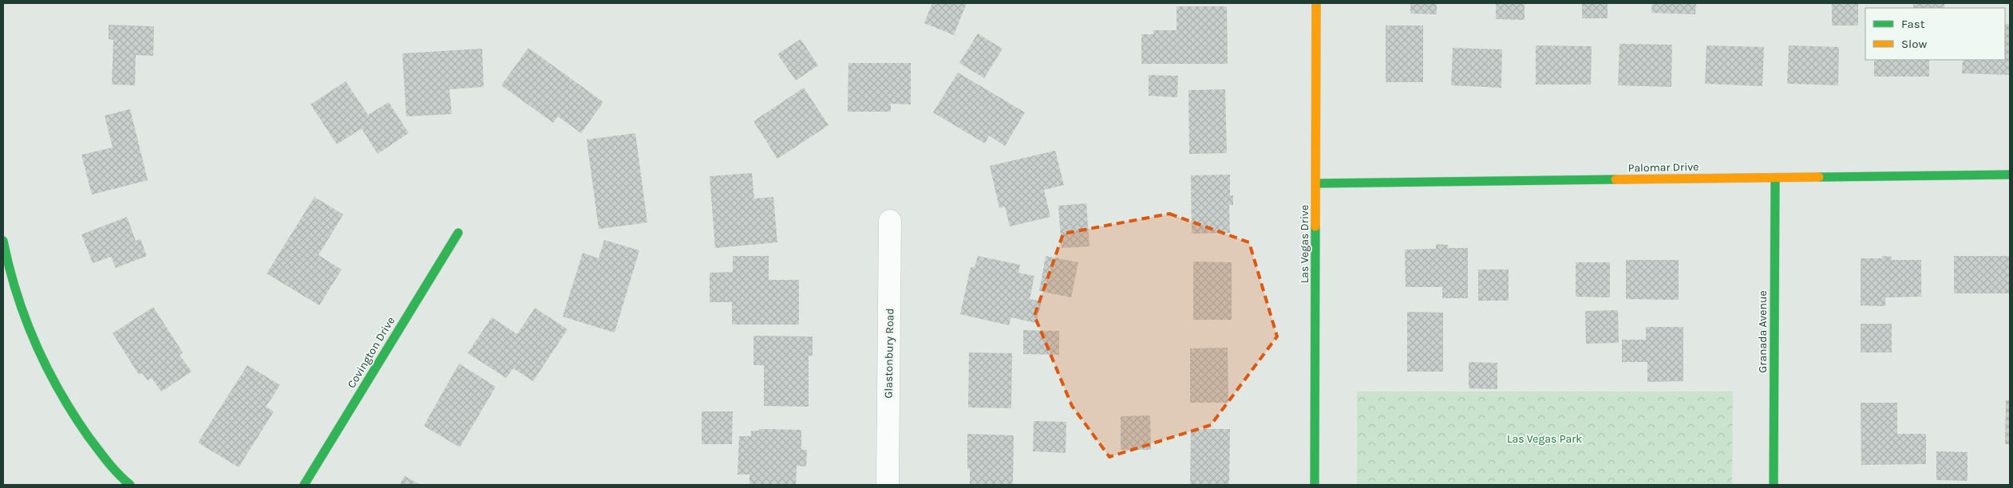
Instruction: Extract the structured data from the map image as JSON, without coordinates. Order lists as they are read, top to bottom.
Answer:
{
  "streets": {
    "street": [
      "Palomar Drive",
      "Las Vegas Drive",
      "Granada Avenue",
      "Covington Drive",
      "Glastonbury Road"
    ]
  },
  "crossings": [
    ["Palomar Drive", "Las Vegas Drive"],
    ["Palomar Drive", "Granada Avenue"]
  ],
  "parks": ["Las Vegas Park"],
  "legend": ["Fast", "Slow"]
}
